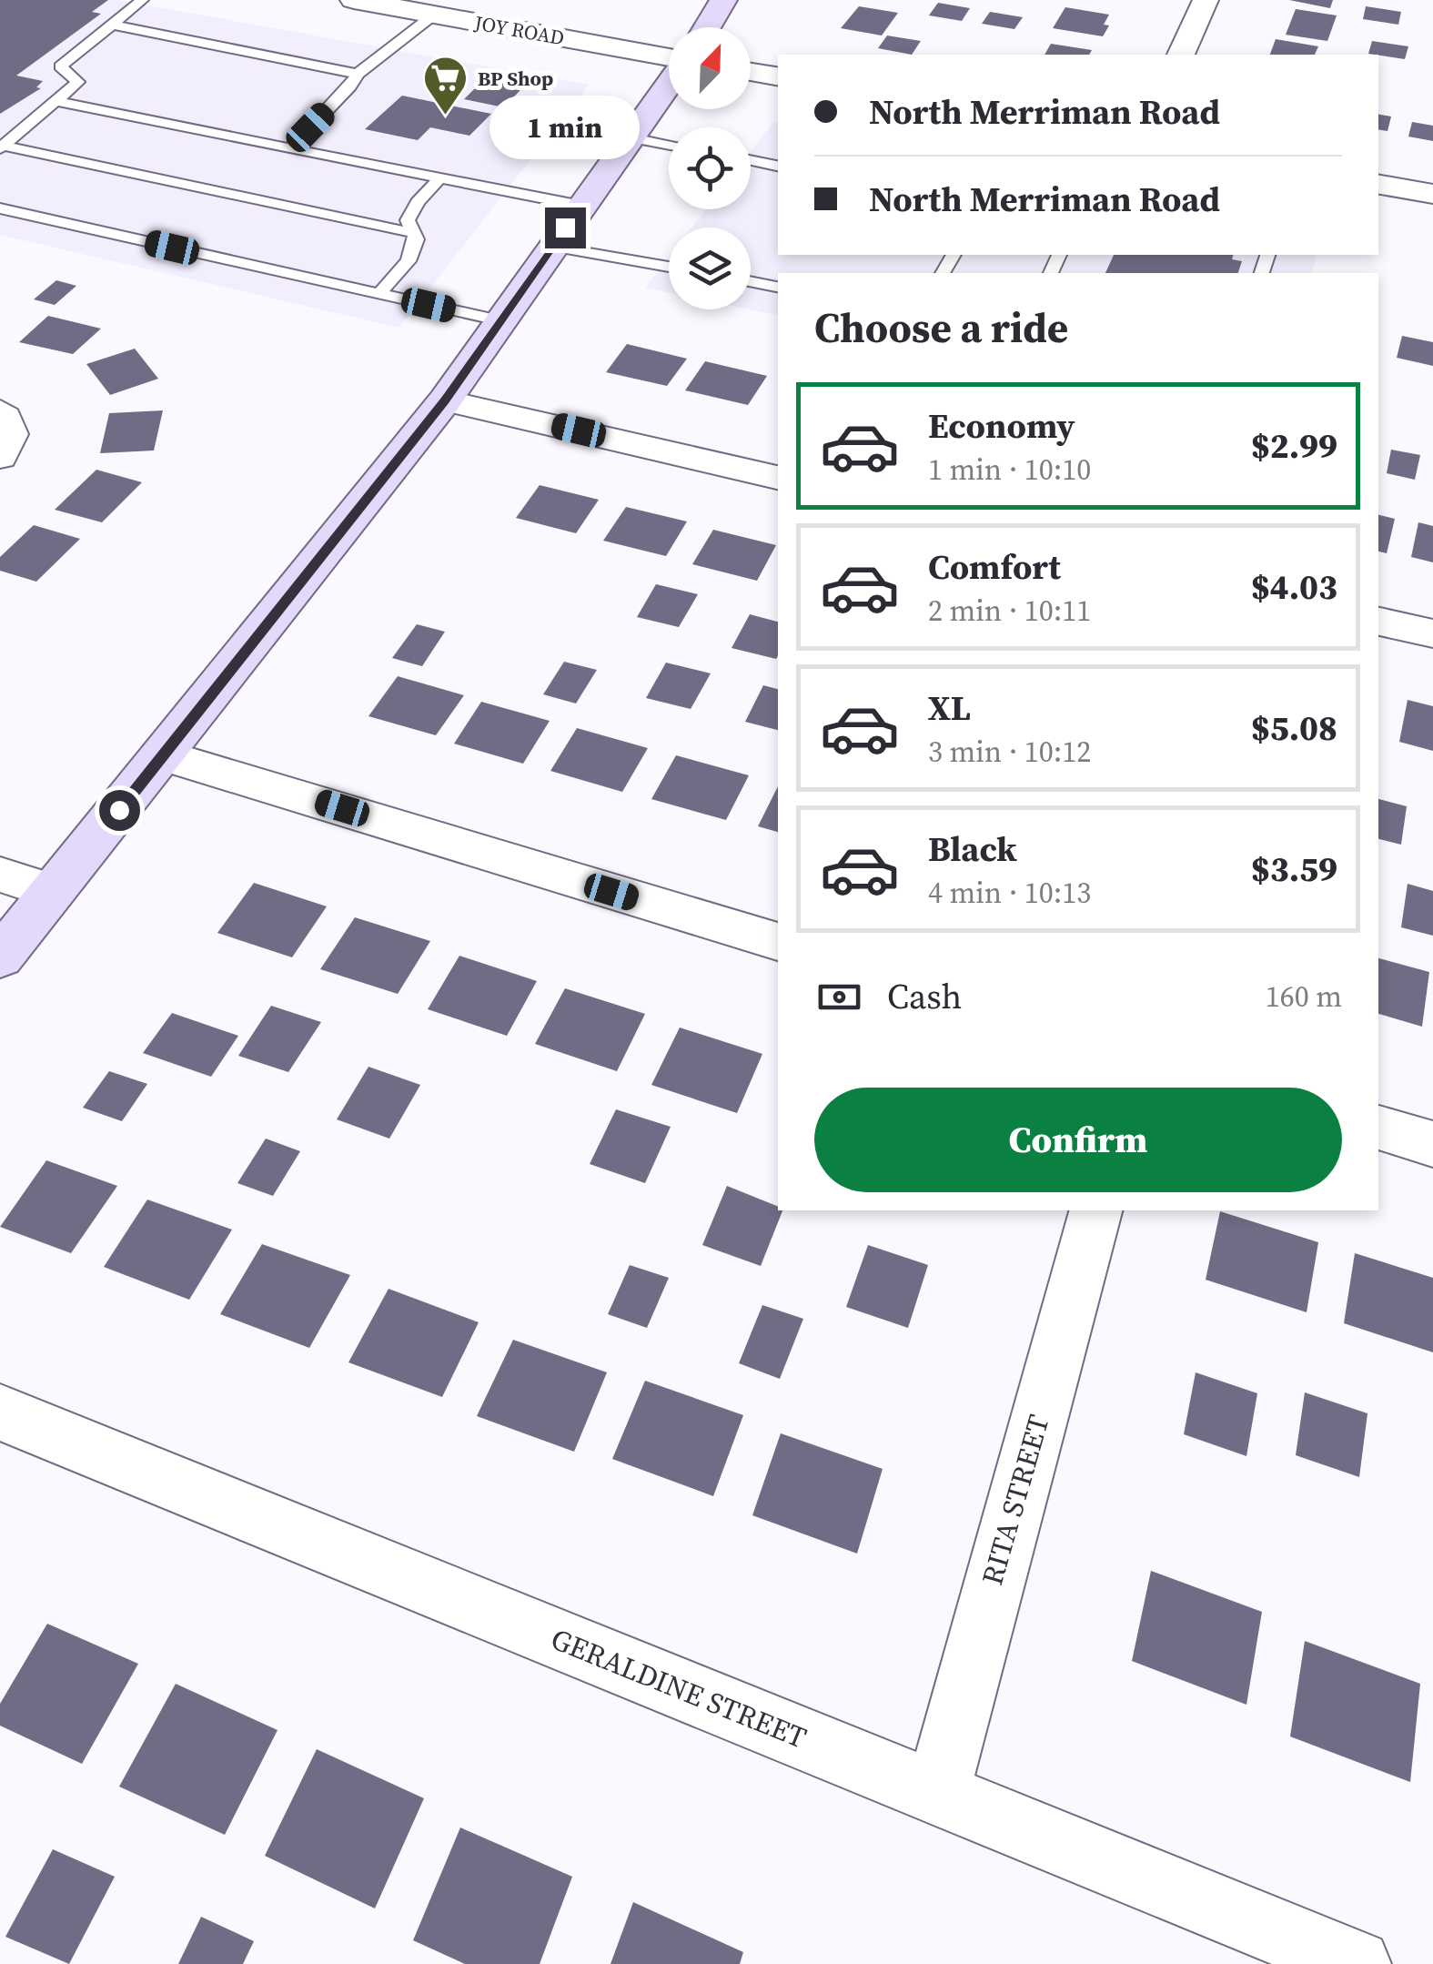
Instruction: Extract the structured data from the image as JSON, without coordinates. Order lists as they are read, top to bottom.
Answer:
{
  "streets": {
    "street": ["JOY ROAD", "RITA STREET", "GERALDINE STREET"]
  },
  "crossings": [
    ["RITA STREET", "GERALDINE STREET"]
  ],
  "places": {
    "supermarket": ["BP Shop"]
  },
  "north": "top right",
  "page": {
    "banner": ["North Merriman Road", "North Merriman Road"],
    "bubble": "1 min",
    "heading": "Choose a ride",
    "list": [
      {
        "name": "Economy",
        "note": "1 min · 10:10",
        "value": "$2.99"
      },
      {
        "name": "Comfort",
        "note": "2 min · 10:11",
        "value": "$4.03"
      },
      {
        "name": "XL",
        "note": "3 min · 10:12",
        "value": "$5.08"
      },
      {
        "name": "Black",
        "note": "4 min · 10:13",
        "value": "$3.59"
      }
    ],
    "pay": ["Cash", "160 m"],
    "buttons": "Confirm"
  }
}
